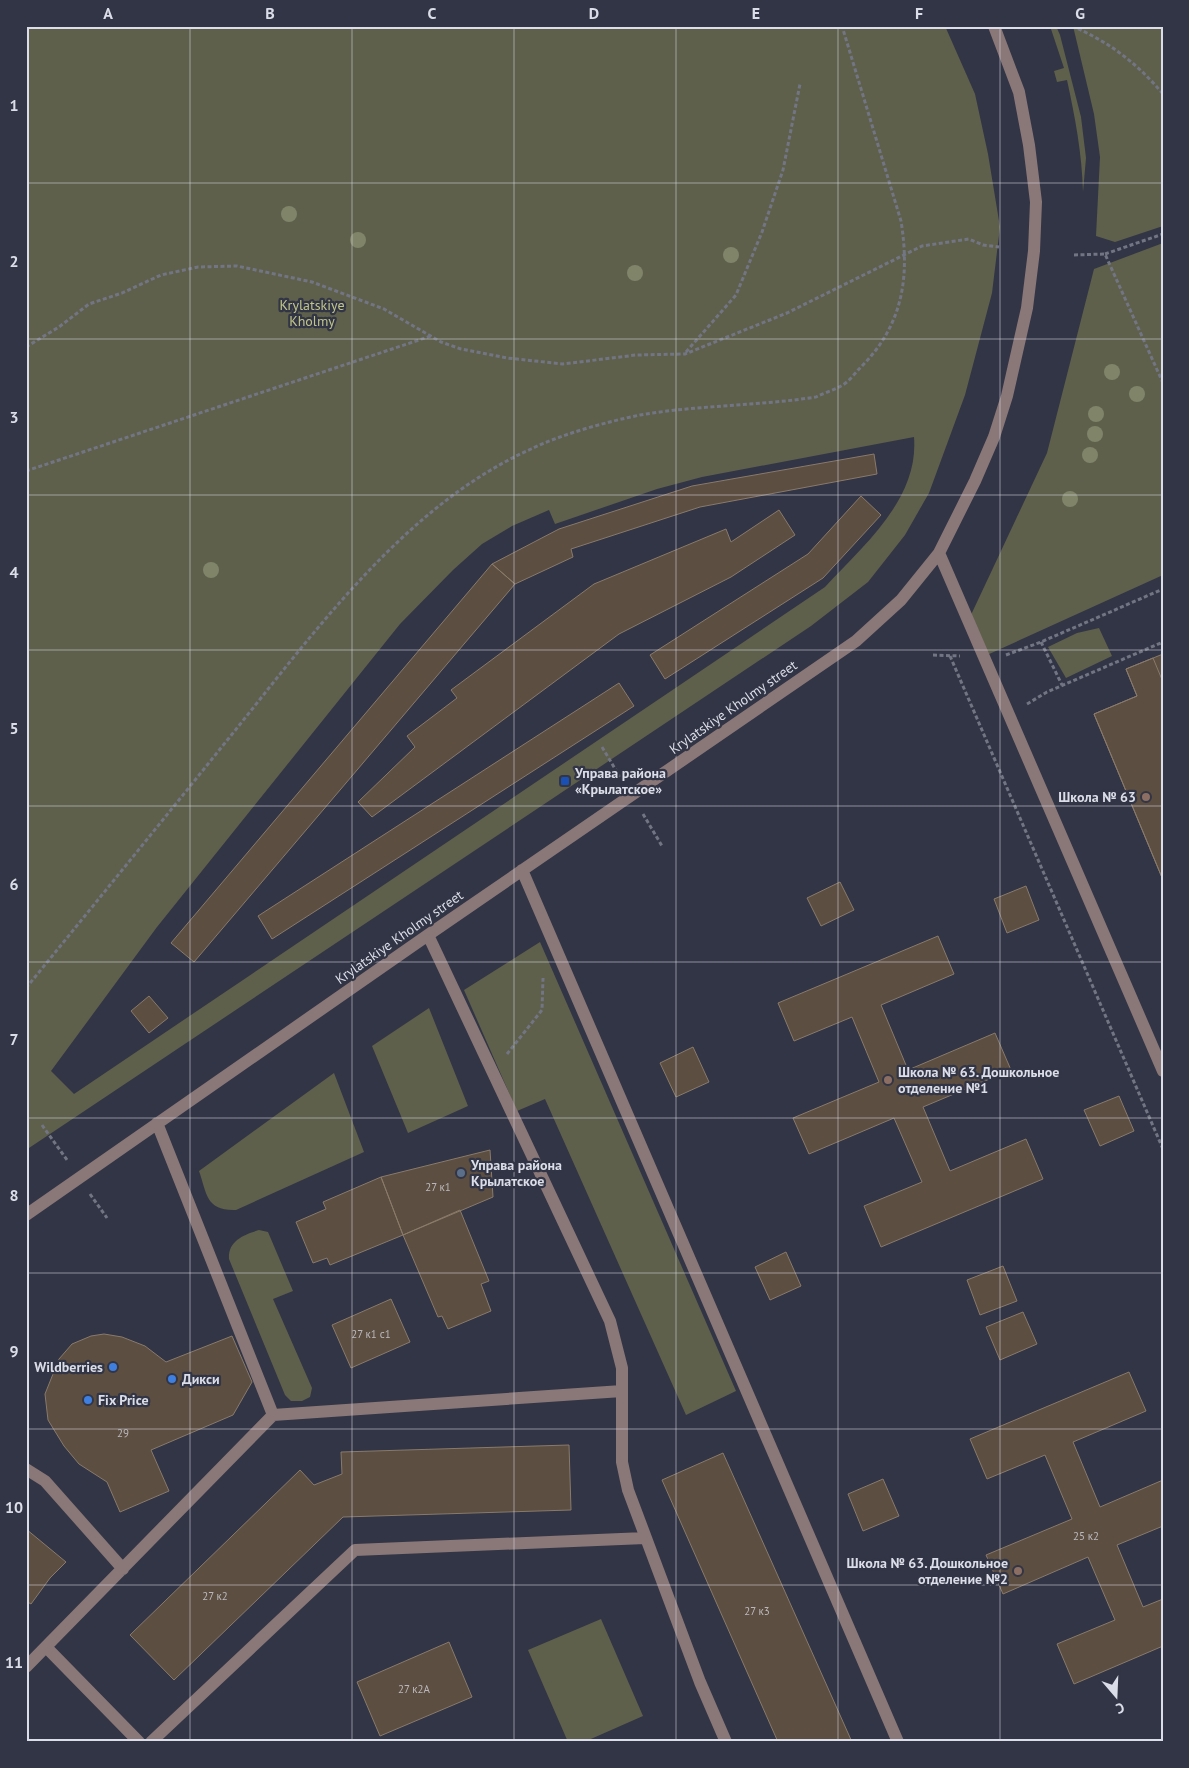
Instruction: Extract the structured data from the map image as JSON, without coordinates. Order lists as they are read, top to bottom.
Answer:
{
  "streets": {
    "street": ["Krylatskiye Kholmy street"]
  },
  "parks": ["Krylatskiye Kholmy"],
  "places": {
    "transit": ["Управа района «Крылатское»"],
    "other": [
      "Школа № 63",
      "Школа № 63. Дошкольное отделение №1",
      "Управа района Крылатское",
      "Wildberries",
      "Дикси",
      "Fix Price",
      "Школа № 63. Дошкольное отделение №2"
    ]
  },
  "house_numbers": [
    "27 к1",
    "27 к1 с1",
    "29",
    "25 к2",
    "27 к2",
    "27 к3",
    "27 к2А"
  ],
  "north": "bottom",
  "grid": {
    "columns": [
      "A",
      "B",
      "C",
      "D",
      "E",
      "F",
      "G"
    ],
    "rows": [
      "1",
      "2",
      "3",
      "4",
      "5",
      "6",
      "7",
      "8",
      "9",
      "10",
      "11"
    ]
  }
}
